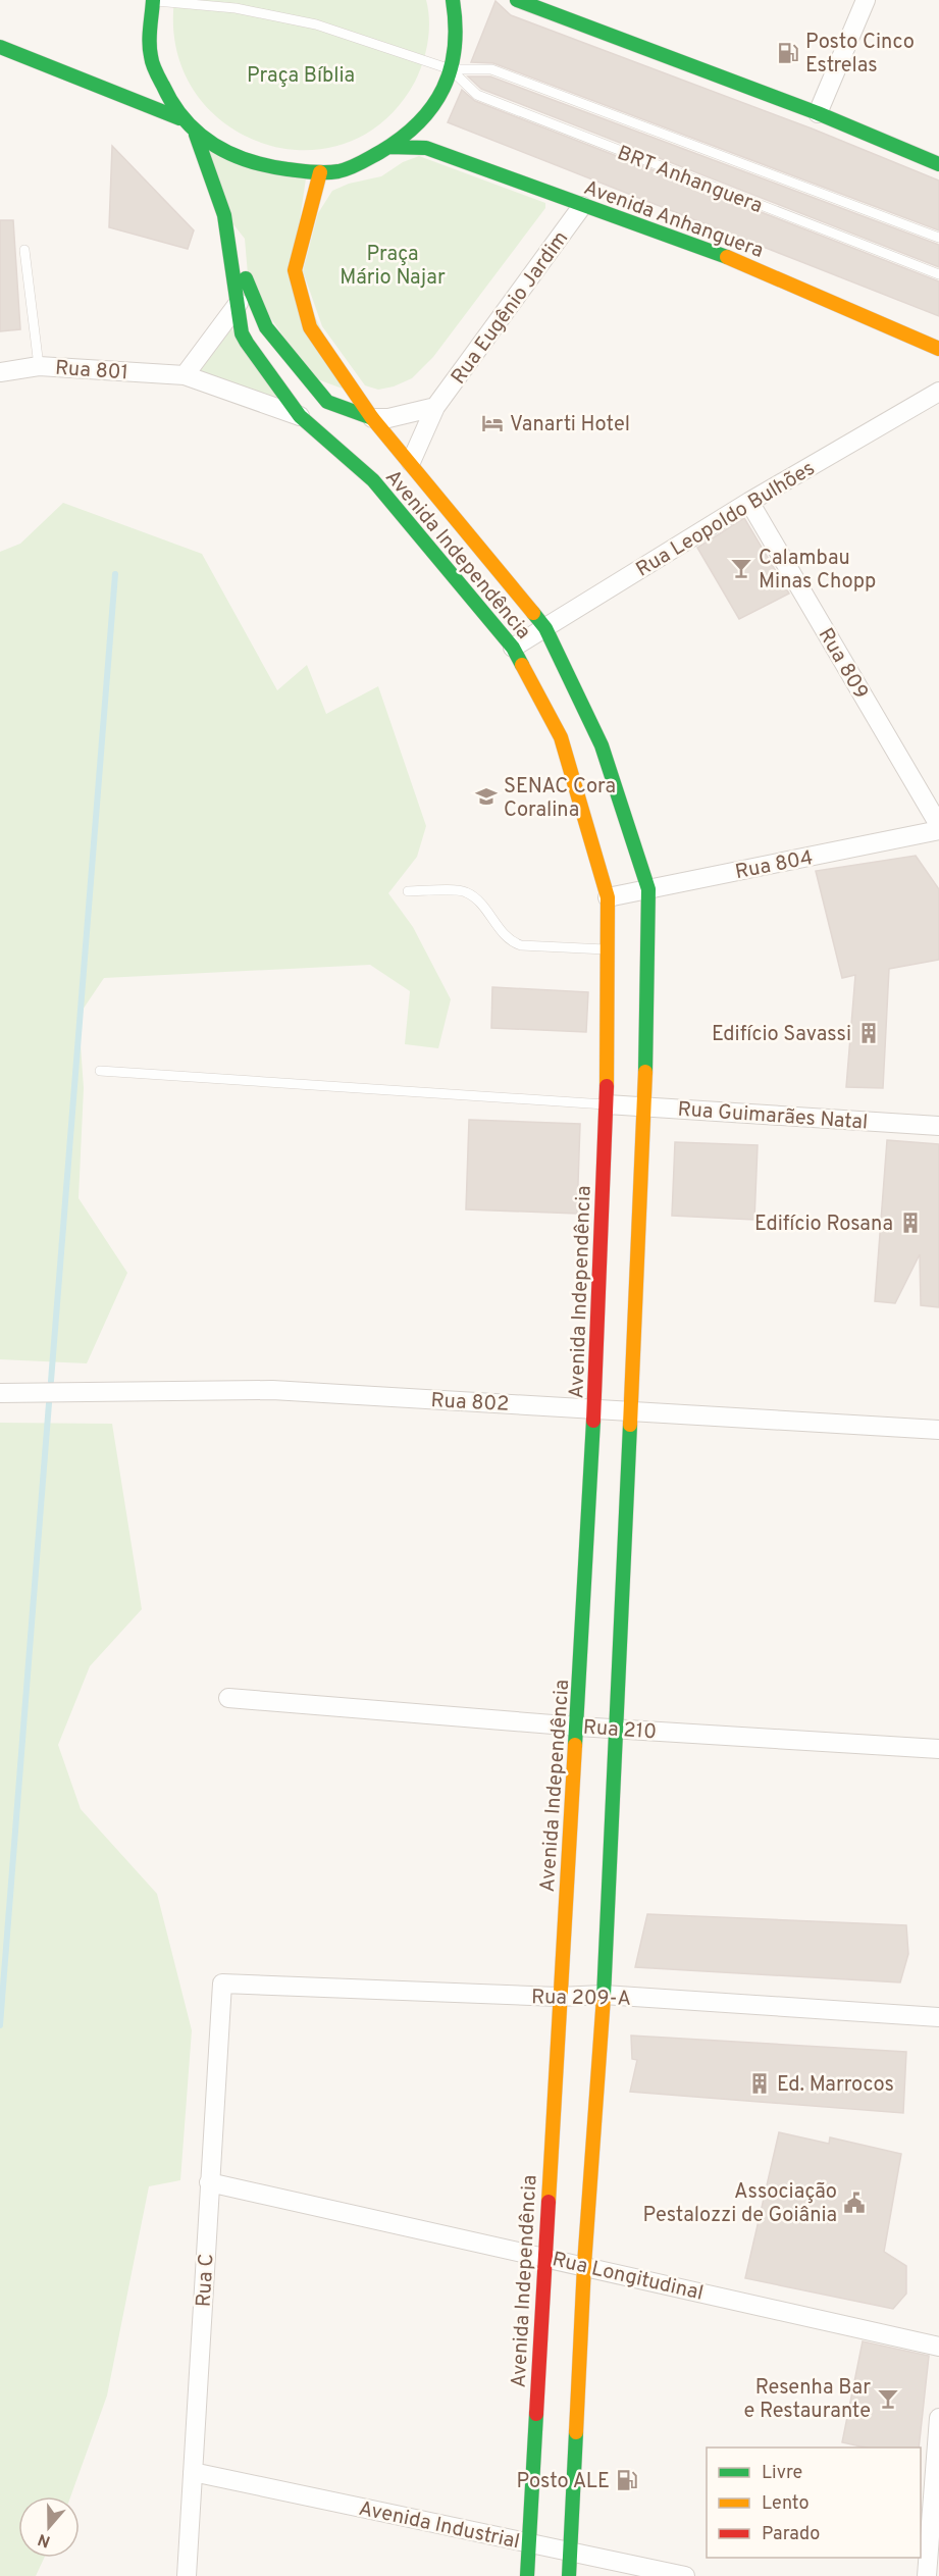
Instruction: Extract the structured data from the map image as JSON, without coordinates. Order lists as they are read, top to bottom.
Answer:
{
  "streets": {
    "main road": ["Avenida Anhanguera", "Avenida Independência"],
    "street": [
      "Rua Eugênio Jardim",
      "Rua 801",
      "Rua Leopoldo Bulhões",
      "Rua 809",
      "Rua 804",
      "Rua Guimarães Natal",
      "Rua 802",
      "Rua 210",
      "Rua 209-A",
      "Rua Longitudinal",
      "Rua C",
      "Avenida Industrial"
    ],
    "lane": ["BRT Anhanguera"]
  },
  "crossings": [
    ["Avenida Anhanguera", "Rua Eugênio Jardim"],
    ["Rua Eugênio Jardim", "Avenida Independência"],
    ["Rua 801", "Avenida Independência"],
    ["Rua Leopoldo Bulhões", "Avenida Independência"],
    ["Rua Leopoldo Bulhões", "Rua 809"],
    ["Avenida Independência", "Rua 804"],
    ["Avenida Independência", "Rua Guimarães Natal"],
    ["Avenida Independência", "Rua 802"],
    ["Avenida Independência", "Rua 210"],
    ["Avenida Independência", "Rua 209-A"],
    ["Avenida Independência", "Rua Longitudinal"],
    ["Avenida Independência", "Avenida Industrial"],
    ["Rua 209-A", "Rua C"],
    ["Rua Longitudinal", "Rua C"],
    ["Rua C", "Avenida Industrial"]
  ],
  "parks": ["Praça Bíblia", "Praça Mário Najar"],
  "places": {
    "fuel station": ["Posto Cinco Estrelas", "Posto ALE"],
    "hotel": ["Vanarti Hotel"],
    "bar": ["Calambau Minas Chopp", "Resenha Bar e Restaurante"],
    "school or university": ["SENAC Cora Coralina"],
    "building": ["Edifício Savassi", "Edifício Rosana", "Ed. Marrocos"],
    "public building": ["Associação Pestalozzi de Goiânia"]
  },
  "legend": ["Livre", "Lento", "Parado"],
  "north": "bottom"
}
